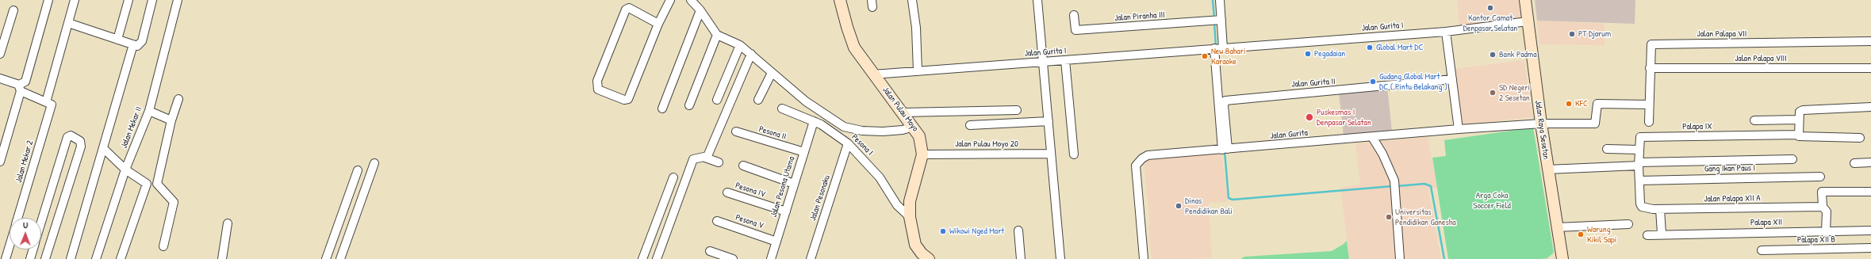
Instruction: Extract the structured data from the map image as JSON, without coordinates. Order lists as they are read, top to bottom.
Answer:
{
  "streets": {
    "street": [
      "Jalan Piranha III",
      "Jalan Gurita I",
      "Jalan Palapa VII",
      "Jalan Palapa VIII",
      "Jalan Gurita II",
      "Jalan Pulau Moyo",
      "Palapa IX",
      "Jalan Mekar II",
      "Jalan Raya Sesetan",
      "Pesona II",
      "Jalan Gurita",
      "Jalan Pulau Moyo 20",
      "Pesona I",
      "Jalan Mekar 2",
      "Gang Ikan Paus I",
      "Jalan Pesona Utama",
      "Pesona IV",
      "Jalan Pesonaku",
      "Jalan Palapa XII A",
      "Pesona V",
      "Palapa XII",
      "Palapa XII B"
    ]
  },
  "crossings": [
    ["Jalan Gurita I", "Jalan Pulau Moyo"],
    ["Jalan Gurita I", "Jalan Raya Sesetan"],
    ["Jalan Palapa VII", "Jalan Palapa VIII"],
    ["Jalan Palapa VII", "Jalan Gurita"],
    ["Jalan Gurita II", "Jalan Gurita"],
    ["Jalan Pulau Moyo", "Jalan Pulau Moyo 20"],
    ["Jalan Pulau Moyo", "Pesona I"],
    ["Palapa IX", "Gang Ikan Paus I"],
    ["Palapa IX", "Jalan Palapa XII A"],
    ["Jalan Raya Sesetan", "Jalan Gurita"],
    ["Pesona II", "Jalan Pesona Utama"],
    ["Pesona I", "Jalan Pesona Utama"],
    ["Pesona I", "Jalan Pesonaku"],
    ["Gang Ikan Paus I", "Jalan Palapa XII A"],
    ["Jalan Pesona Utama", "Pesona IV"],
    ["Jalan Pesona Utama", "Pesona V"]
  ],
  "parks": ["Arga Coka Soccer Field"],
  "places": [
    "Kantor Camat Denpasar Selatan",
    "PT Djarum",
    "Global Mart DC",
    "Pegadaian",
    "Bank Padma",
    "New Bahari Karaoke",
    "Gudang Global Mart DC ( Pintu Belakang )",
    "SD Negeri 2 Sesetan",
    "KFC",
    "Puskesmas I Denpasar Selatan",
    "Dinas Pendidikan Bali",
    "Universitas Pendidikan Ganesha",
    "Wikowi Nged Mart",
    "Warung Kikil Sapi"
  ],
  "north": "top"
}
